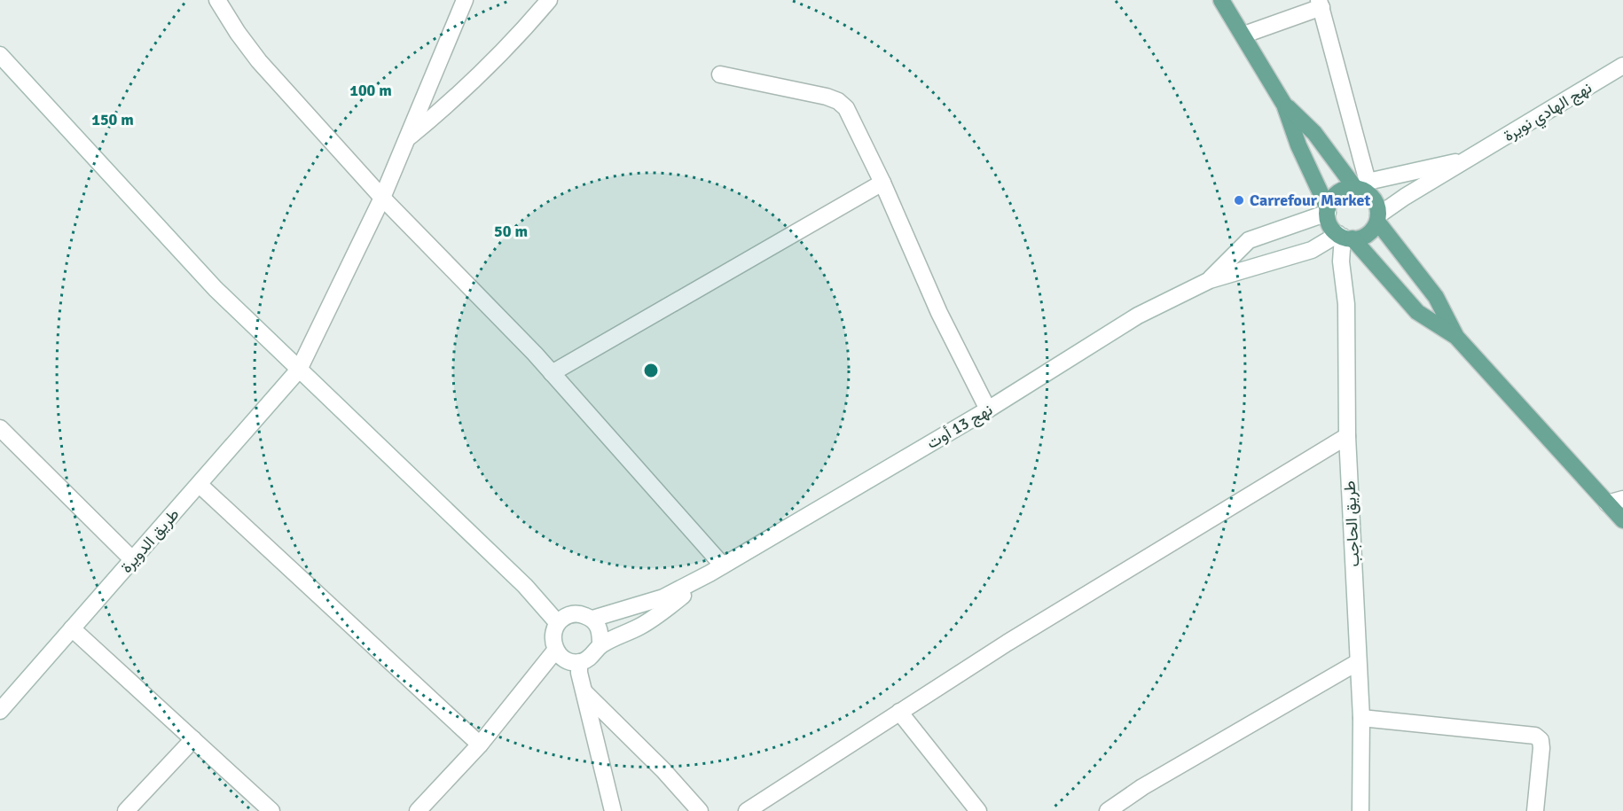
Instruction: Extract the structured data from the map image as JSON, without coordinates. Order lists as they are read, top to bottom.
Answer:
{
  "streets": {
    "street": [
      "نهج الهادي نويرة",
      "نهج 13 أوت",
      "طريق الحاجب",
      "طريق الدويرة"
    ]
  },
  "crossings": [
    ["نهج الهادي نويرة", "نهج 13 أوت"],
    ["نهج الهادي نويرة", "طريق الحاجب"],
    ["نهج 13 أوت", "طريق الحاجب"]
  ],
  "places": ["Carrefour Market"],
  "rings": ["100 m", "150 m", "50 m"]
}
